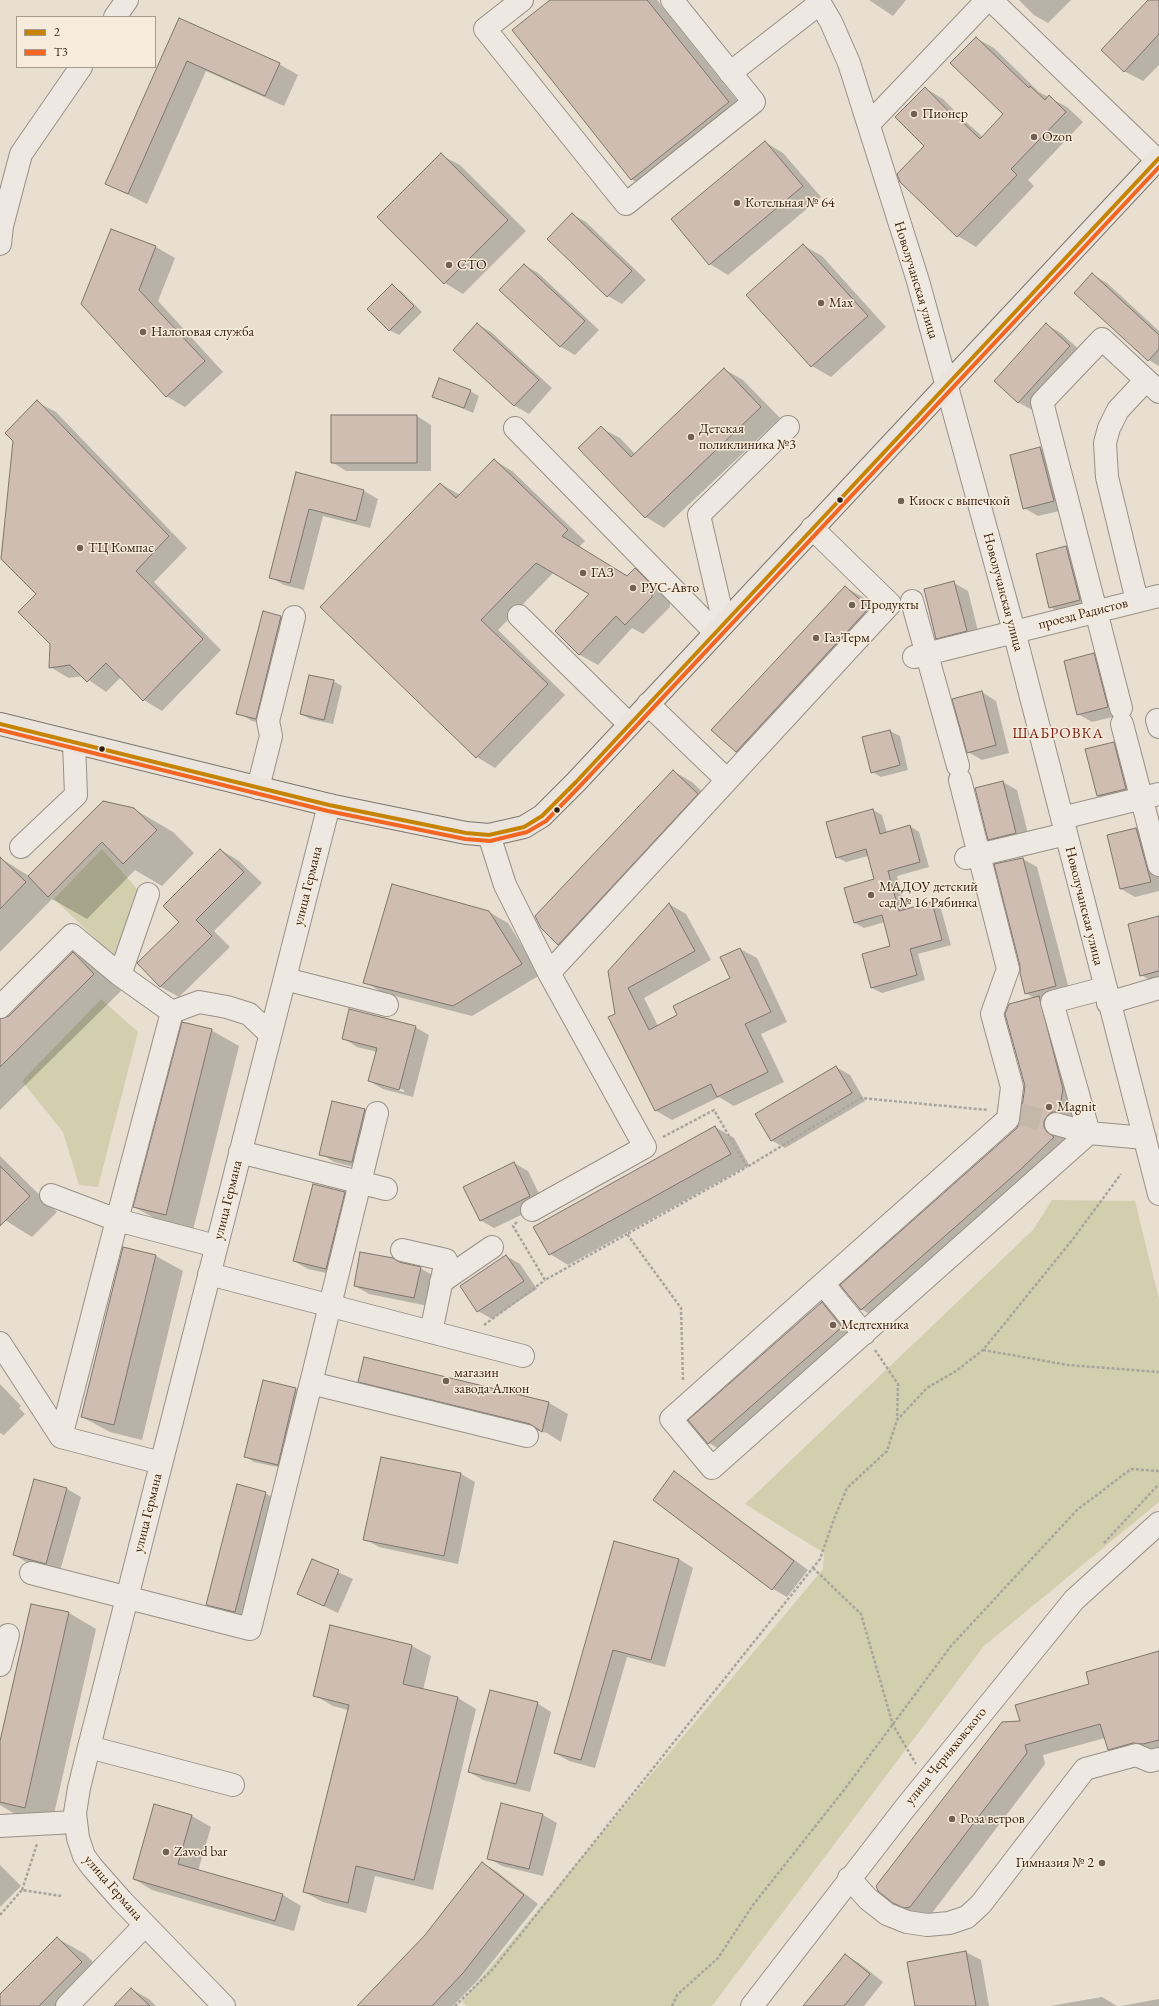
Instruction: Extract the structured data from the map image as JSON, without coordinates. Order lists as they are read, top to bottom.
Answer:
{
  "streets": {
    "street": [
      "Новолучанская улица",
      "проезд Радистов",
      "улица Германа",
      "улица Черняховского"
    ]
  },
  "crossings": [
    ["Новолучанская улица", "проезд Радистов"]
  ],
  "districts": ["ШАБРОВКА"],
  "places": [
    "Пионер",
    "Ozon",
    "Котельная № 64",
    "СТО",
    "Max",
    "Налоговая служба",
    "Детская поликлиника №3",
    "Киоск с выпечкой",
    "ТЦ Компас",
    "ГАЗ",
    "РУС-Авто",
    "Продукты",
    "ГазТерм",
    "МАДОУ детский сад № 16 Рябинка",
    "Magnit",
    "Медтехника",
    "магазин завода Алкон",
    "Роза ветров",
    "Zavod bar",
    "Гимназия № 2"
  ],
  "lines": ["transit line 2", "transit line Т3"],
  "legend": ["2", "Т3"]
}
